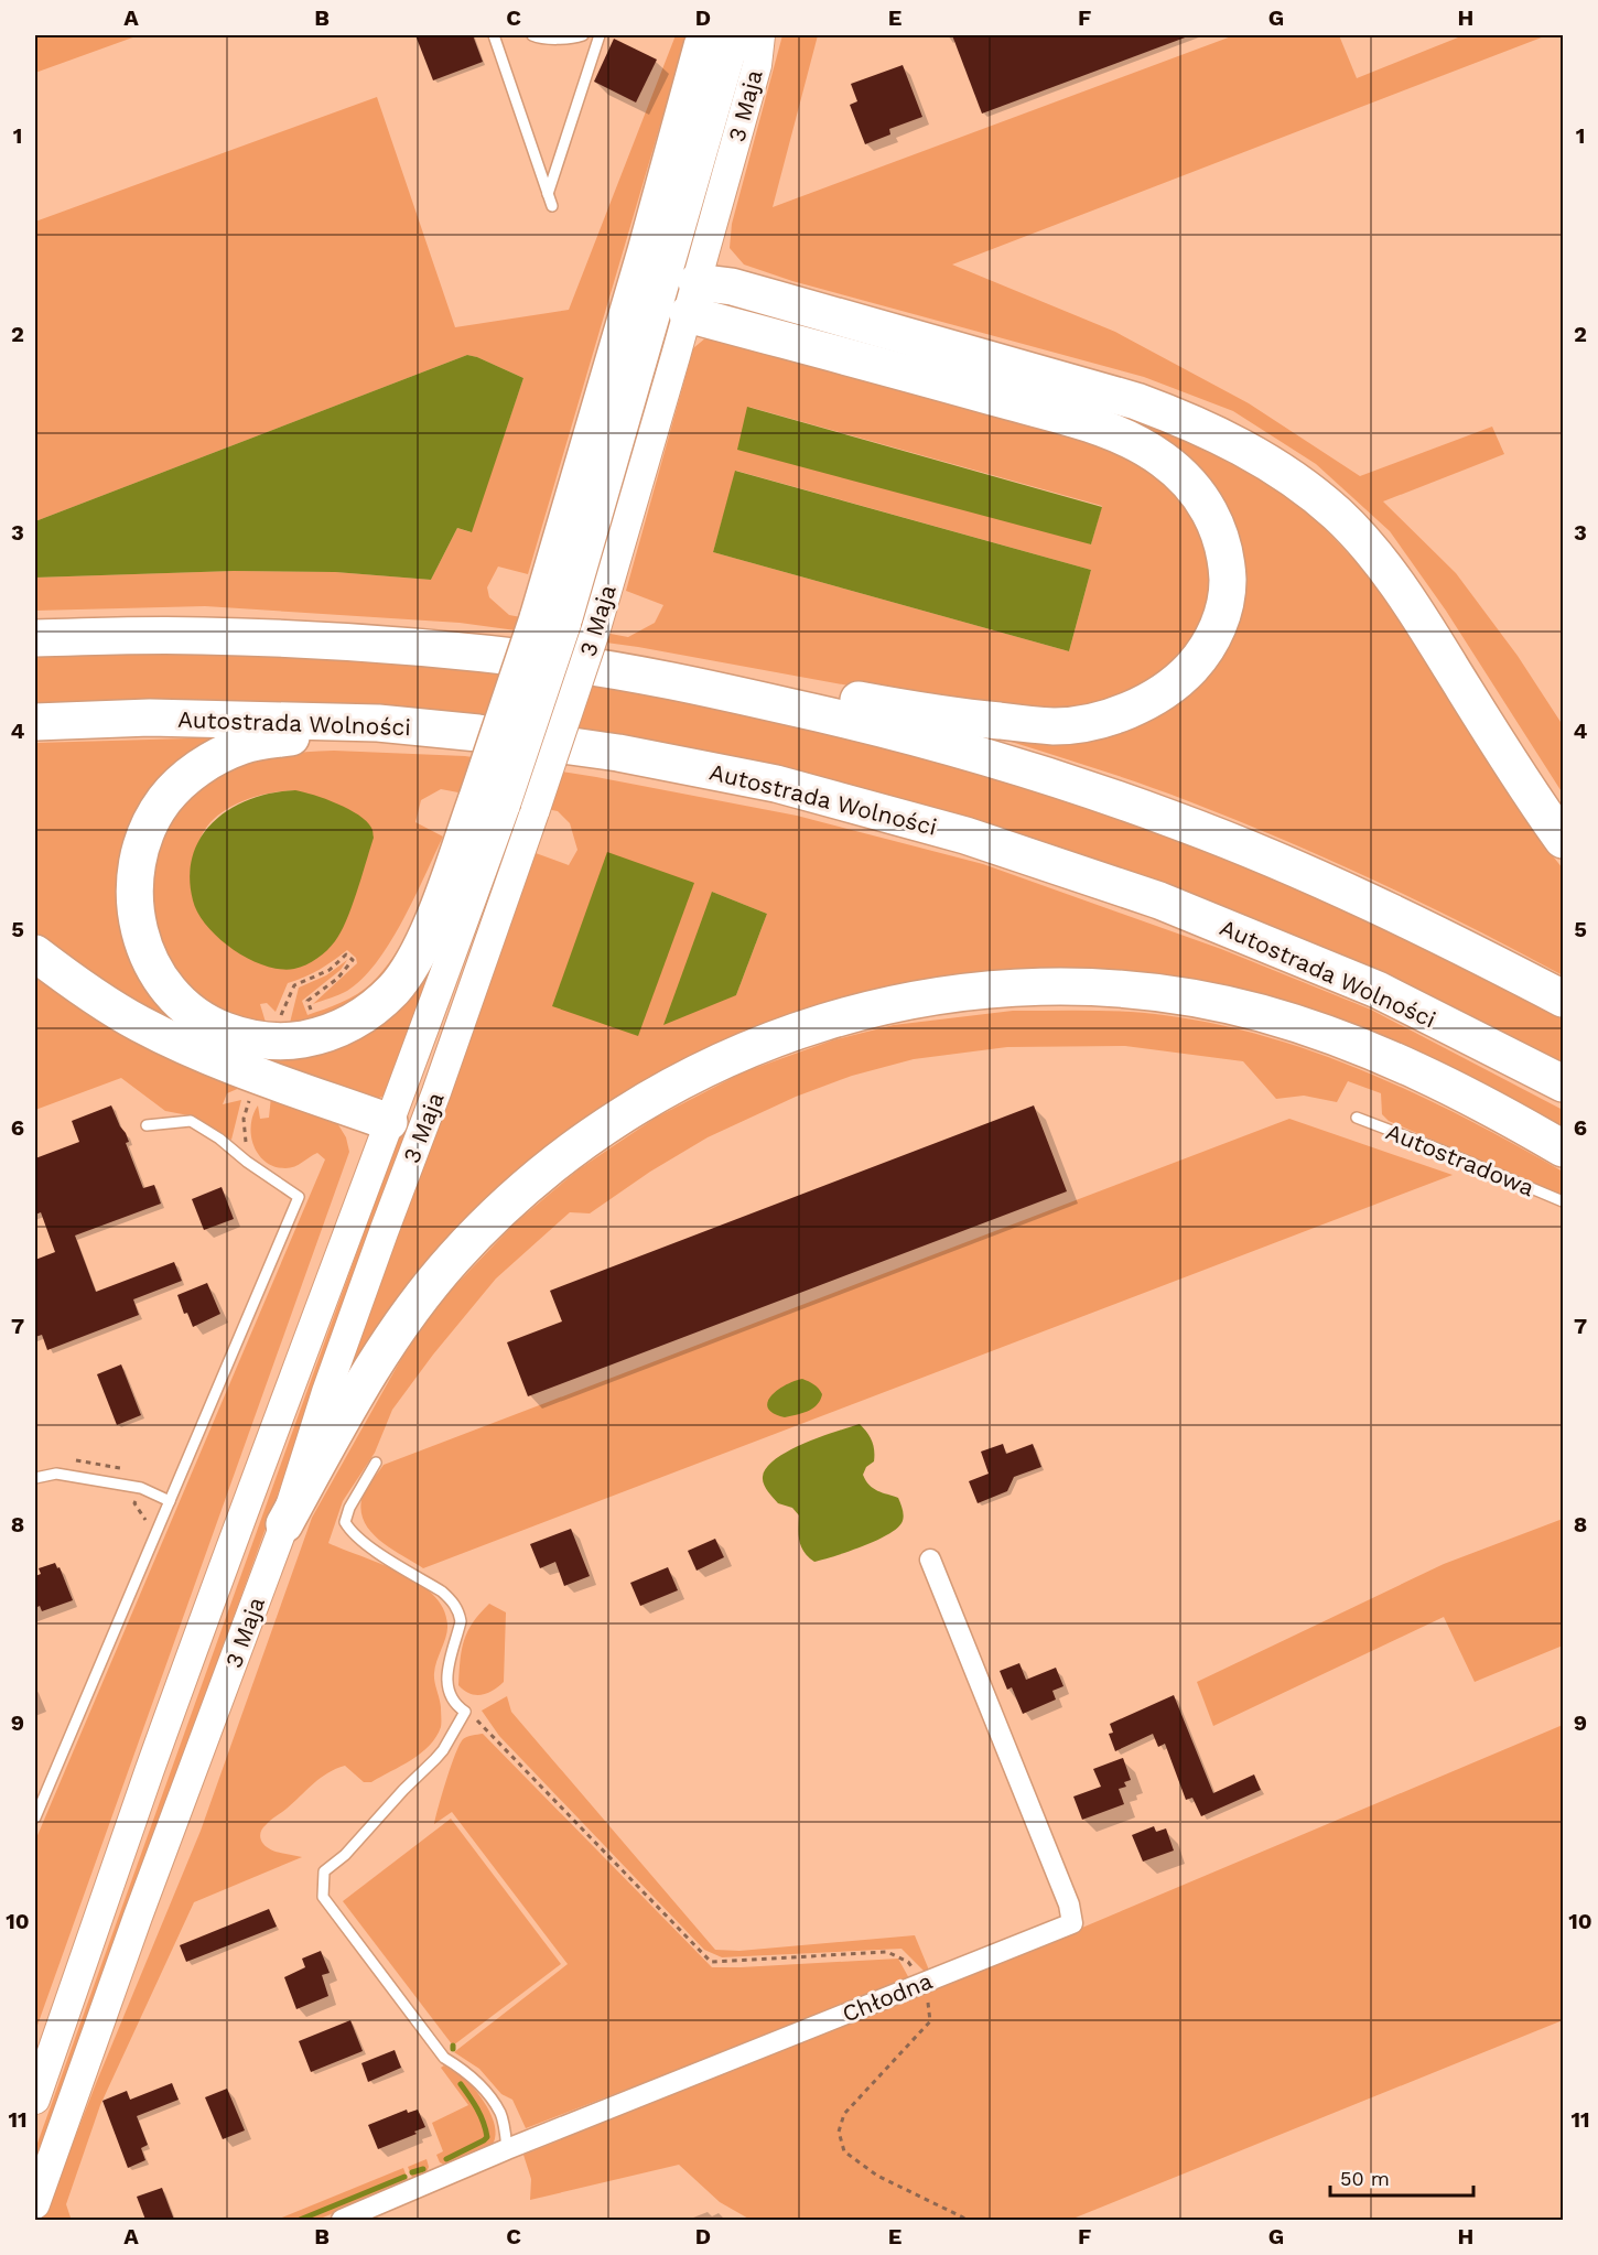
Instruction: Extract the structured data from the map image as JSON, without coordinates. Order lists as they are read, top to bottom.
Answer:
{
  "streets": {
    "highway": ["Autostrada Wolności"],
    "main road": ["3 Maja"],
    "street": ["Chłodna"],
    "lane": ["Autostradowa"]
  },
  "scale_bar": "50 m",
  "grid": {
    "columns": [
      "A",
      "B",
      "C",
      "D",
      "E",
      "F",
      "G",
      "H"
    ],
    "rows": [
      "1",
      "2",
      "3",
      "4",
      "5",
      "6",
      "7",
      "8",
      "9",
      "10",
      "11"
    ]
  }
}
